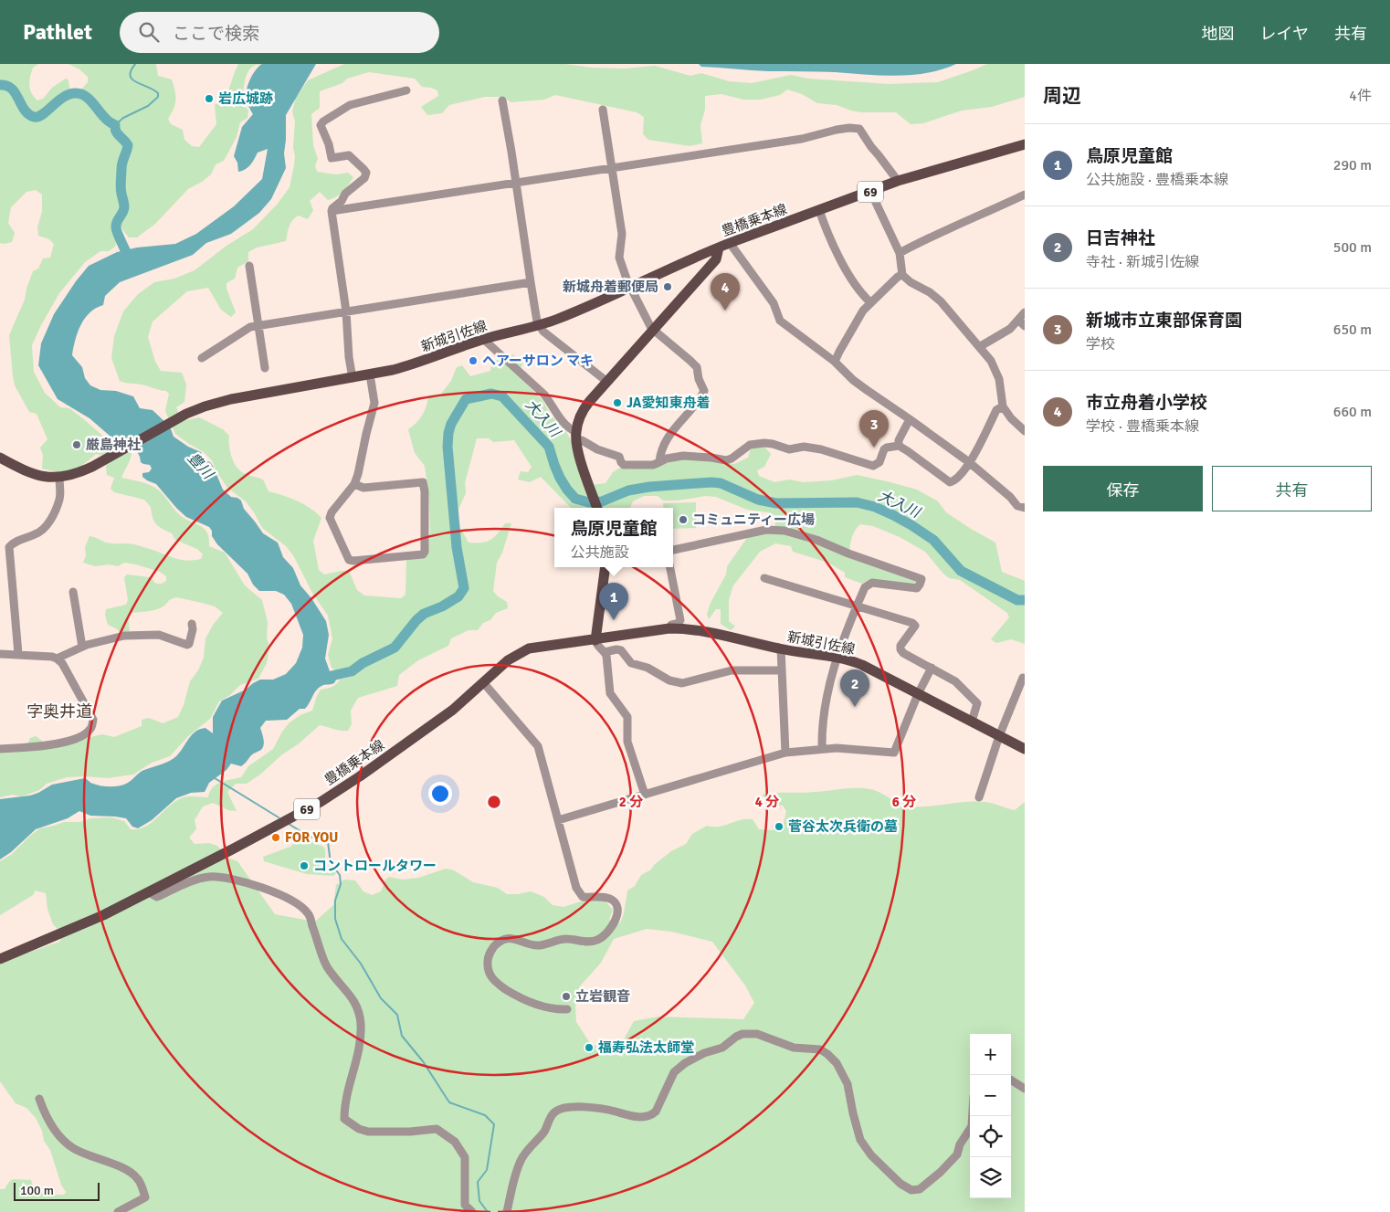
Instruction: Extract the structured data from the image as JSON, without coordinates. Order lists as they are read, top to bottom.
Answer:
{
  "streets": {
    "main road": ["69", "豊橋乗本線", "新城引佐線"]
  },
  "crossings": [
    ["豊橋乗本線", "新城引佐線"]
  ],
  "districts": ["字奥井道"],
  "water": ["大入川", "豊川"],
  "places": [
    "岩広城跡",
    "新城舟着郵便局",
    "ヘアーサロン マキ",
    "JA愛知東舟着",
    "厳島神社",
    "コミュニティー広場",
    "菅谷太次兵衛の墓",
    "FOR YOU",
    "コントロールタワー",
    "立岩観音",
    "福寿弘法太師堂"
  ],
  "scale_bar": "100 m",
  "page": {
    "header": "Pathlet",
    "search": "ここで検索",
    "nav": ["地図", "レイヤ", "共有"],
    "heading": ["周辺", "4件"],
    "list": [
      {
        "mark": "1",
        "name": "鳥原児童館",
        "note": "公共施設 · 豊橋乗本線",
        "value": "290 m"
      },
      {
        "mark": "2",
        "name": "日吉神社",
        "note": "寺社 · 新城引佐線",
        "value": "500 m"
      },
      {
        "mark": "3",
        "name": "新城市立東部保育園",
        "note": "学校",
        "value": "650 m"
      },
      {
        "mark": "4",
        "name": "市立舟着小学校",
        "note": "学校 · 豊橋乗本線",
        "value": "660 m"
      }
    ],
    "pins": [
      "4",
      "3",
      "1",
      "2"
    ],
    "buttons": ["保存", "共有"],
    "popup": ["鳥原児童館", "公共施設"],
    "map_buttons": ["+", "−"],
    "scale": "100 m"
  },
  "rings": ["2 分", "4 分", "6 分"]
}
